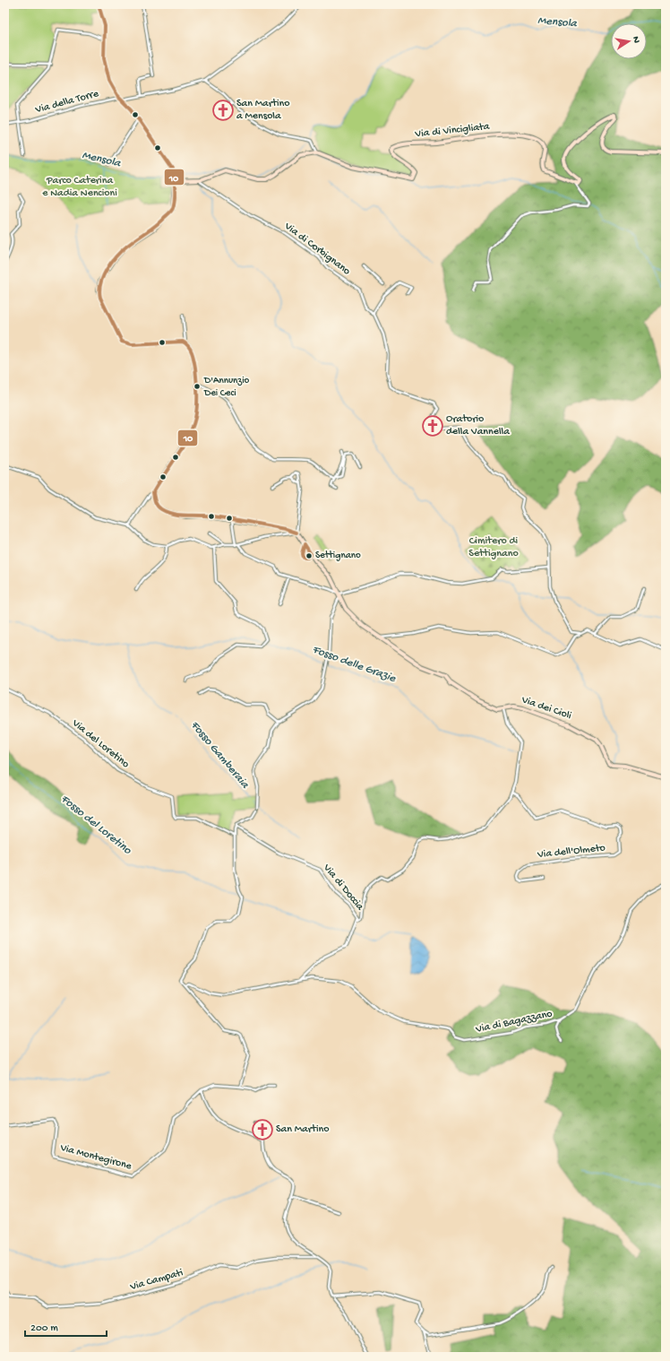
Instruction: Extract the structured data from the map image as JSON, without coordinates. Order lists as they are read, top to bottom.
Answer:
{
  "streets": {
    "street": [
      "Via della Torre",
      "Via di Vincigliata",
      "Via di Corbignano",
      "Via dei Cioli",
      "Via del Loretino",
      "Via dell'Olmeto",
      "Via di Doccia",
      "Via di Bagazzano",
      "Via Montegirone",
      "Via Campati"
    ]
  },
  "crossings": [
    ["Via di Doccia", "Via di Bagazzano"]
  ],
  "water": [
    "Mensola",
    "Fosso delle Grazie",
    "Fosso Gamberaia",
    "Fosso del Loretino"
  ],
  "parks": ["Parco Caterina e Nadia Nencioni", "Cimitero di Settignano"],
  "places": {
    "church": ["San Martino a Mensola", "Oratorio della Vannella", "San Martino"],
    "other": ["D'Annunzio Dei Ceci", "Settignano"]
  },
  "lines": ["transit line 10"],
  "scale_bar": "200 m",
  "north": "right"
}
